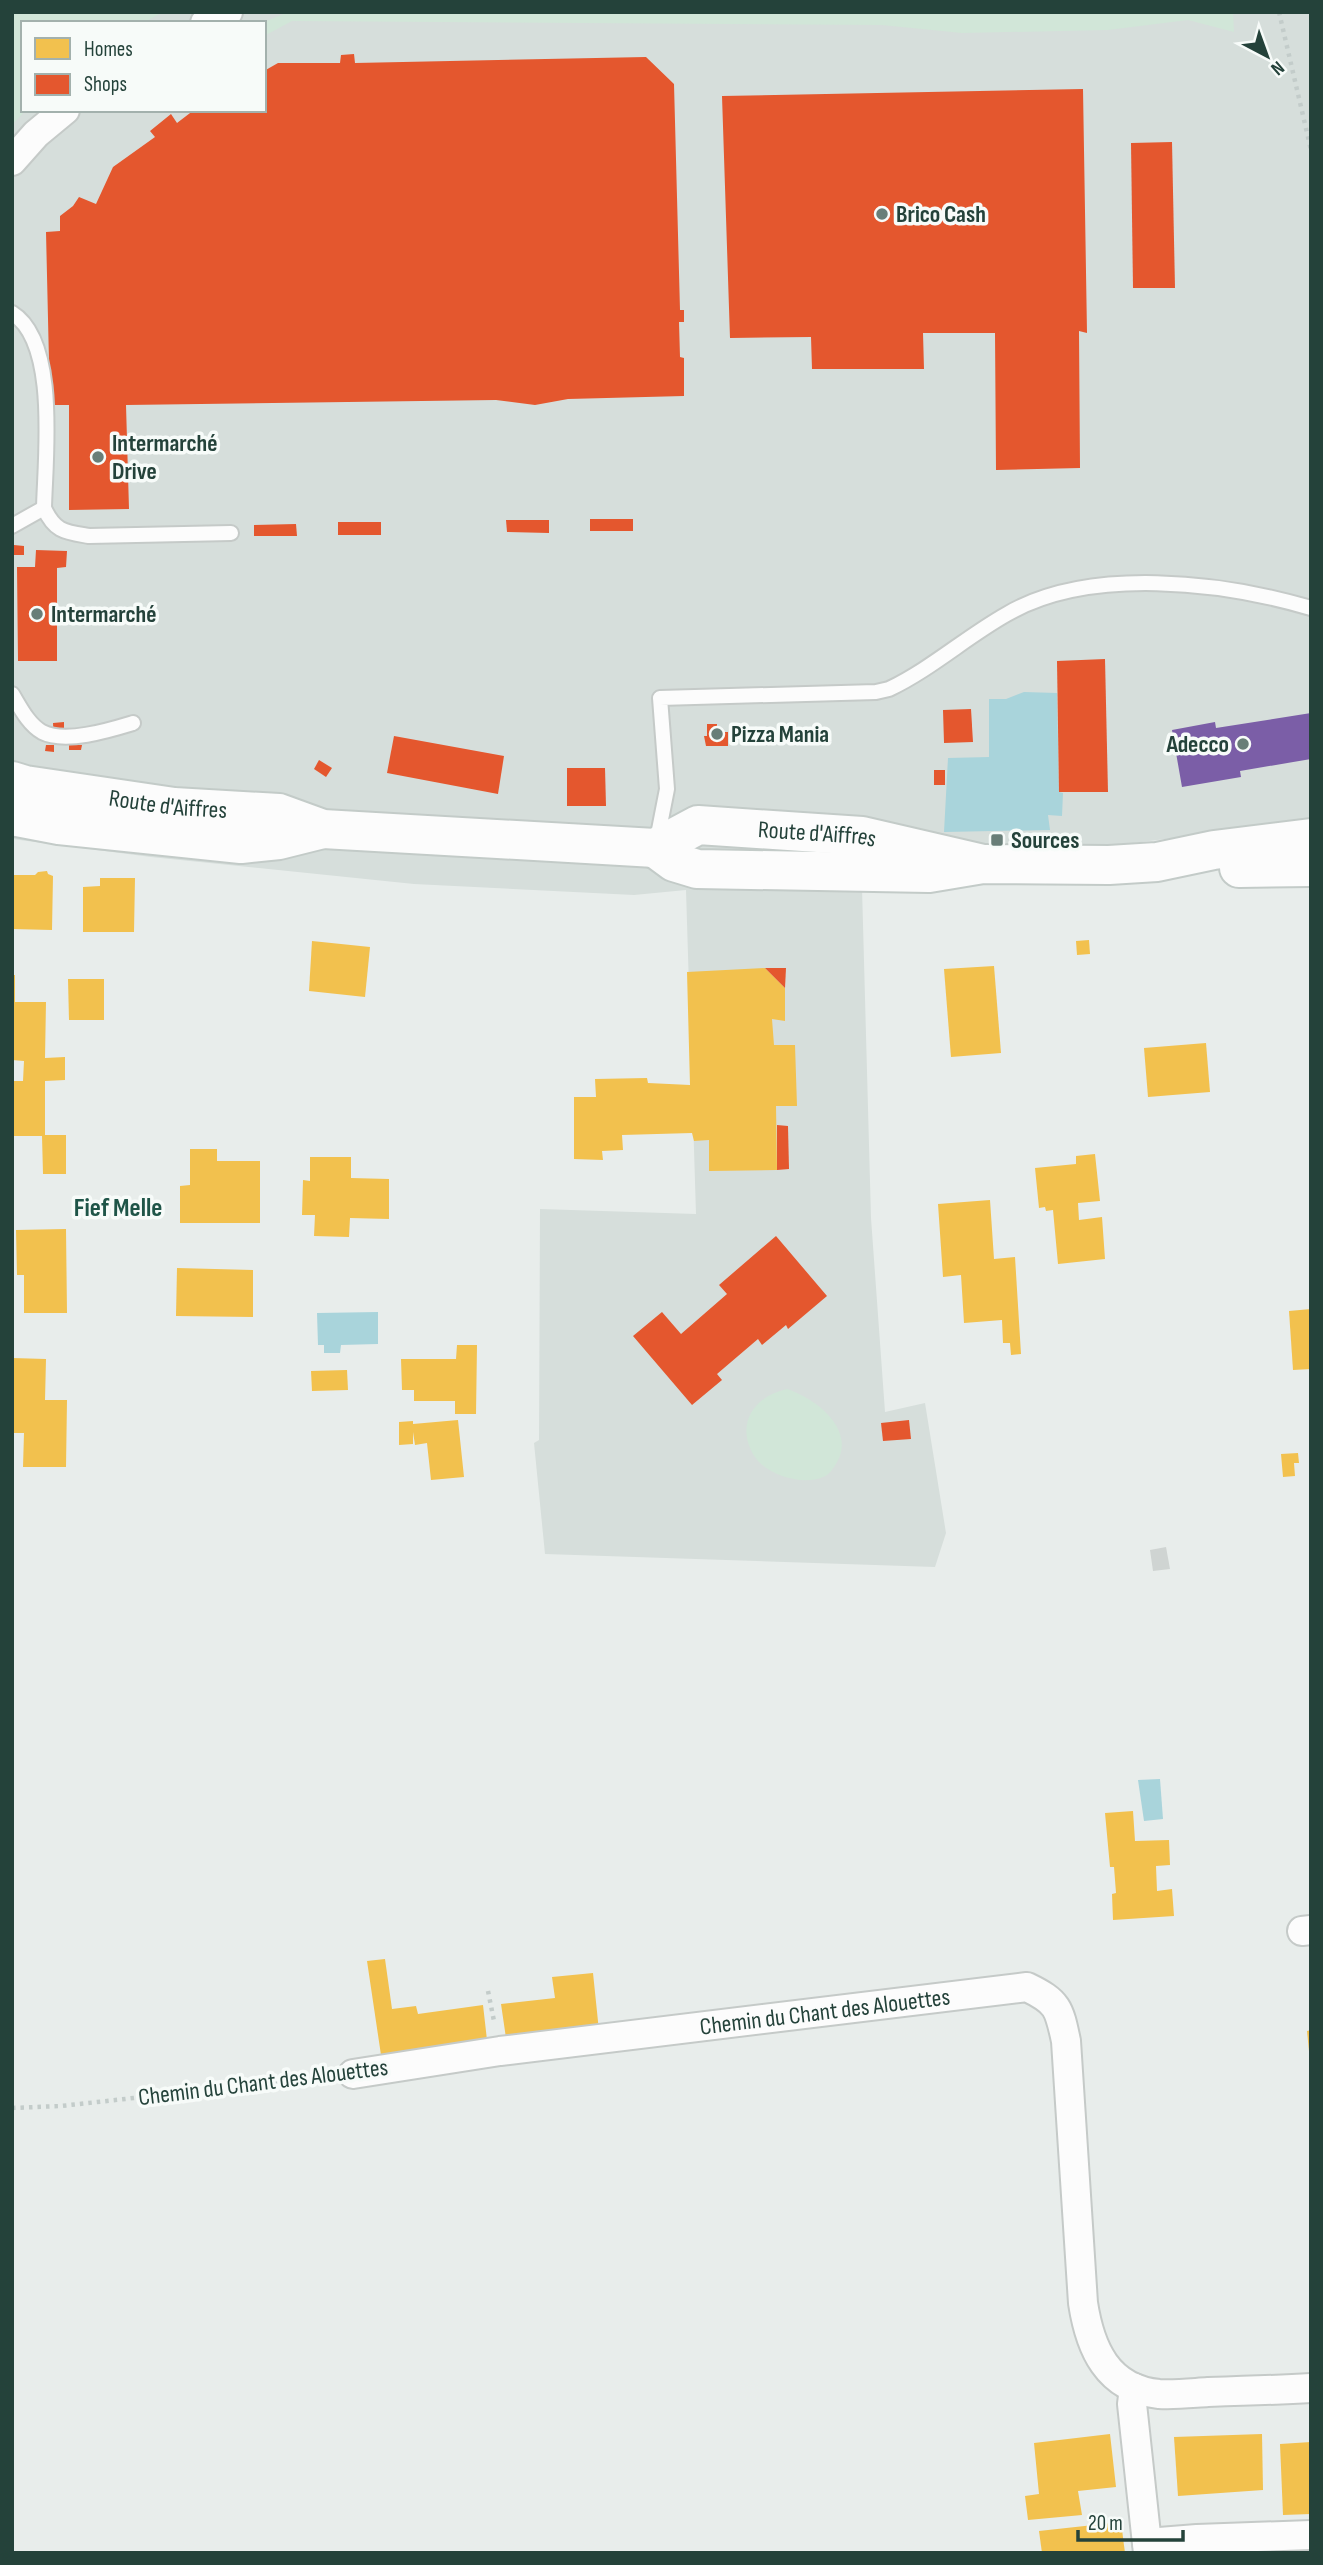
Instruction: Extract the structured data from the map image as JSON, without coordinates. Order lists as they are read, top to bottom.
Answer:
{
  "streets": {
    "main road": ["Route d'Aiffres"],
    "street": ["Chemin du Chant des Alouettes"]
  },
  "districts": ["Fief Melle"],
  "places": {
    "other": [
      "Brico Cash",
      "Intermarché Drive",
      "Intermarché",
      "Pizza Mania",
      "Adecco"
    ],
    "transit": ["Sources"]
  },
  "legend": ["Homes", "Shops"],
  "scale_bar": "20 m",
  "north": "bottom right"
}
